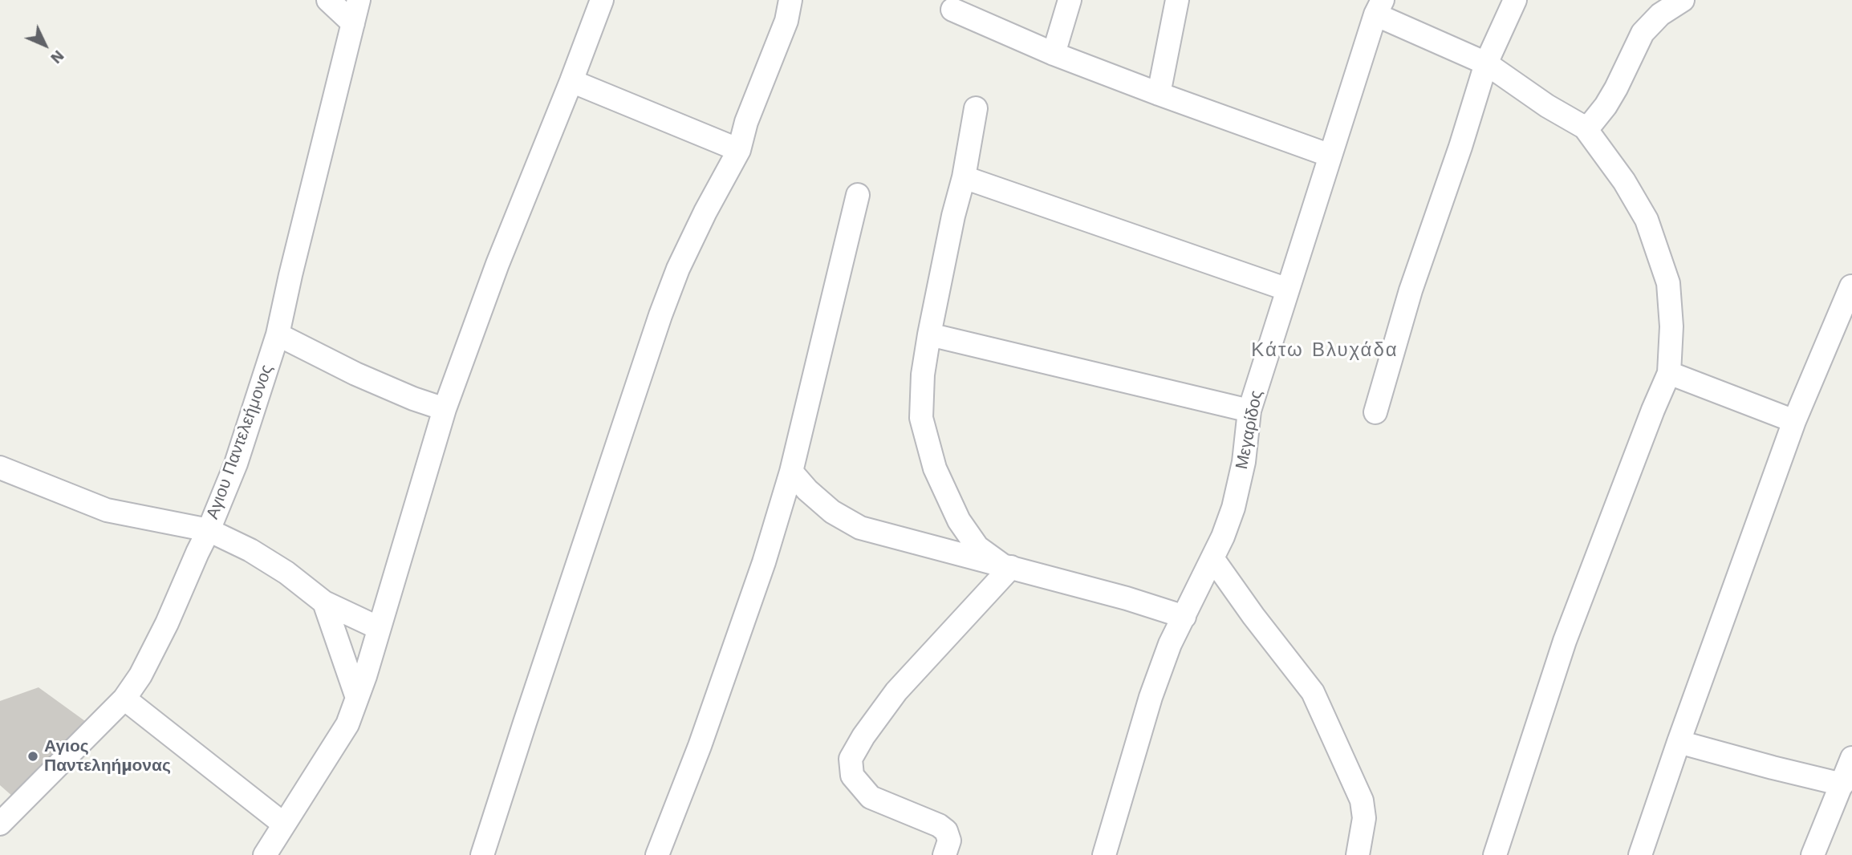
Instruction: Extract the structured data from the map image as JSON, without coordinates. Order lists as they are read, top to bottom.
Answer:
{
  "streets": {
    "street": ["Μεγαρίδος", "Αγιου Παντελεήμονος"]
  },
  "districts": ["Κάτω Βλυχάδα"],
  "places": ["Αγιος Παντεληήμονας"],
  "north": "bottom right"
}
